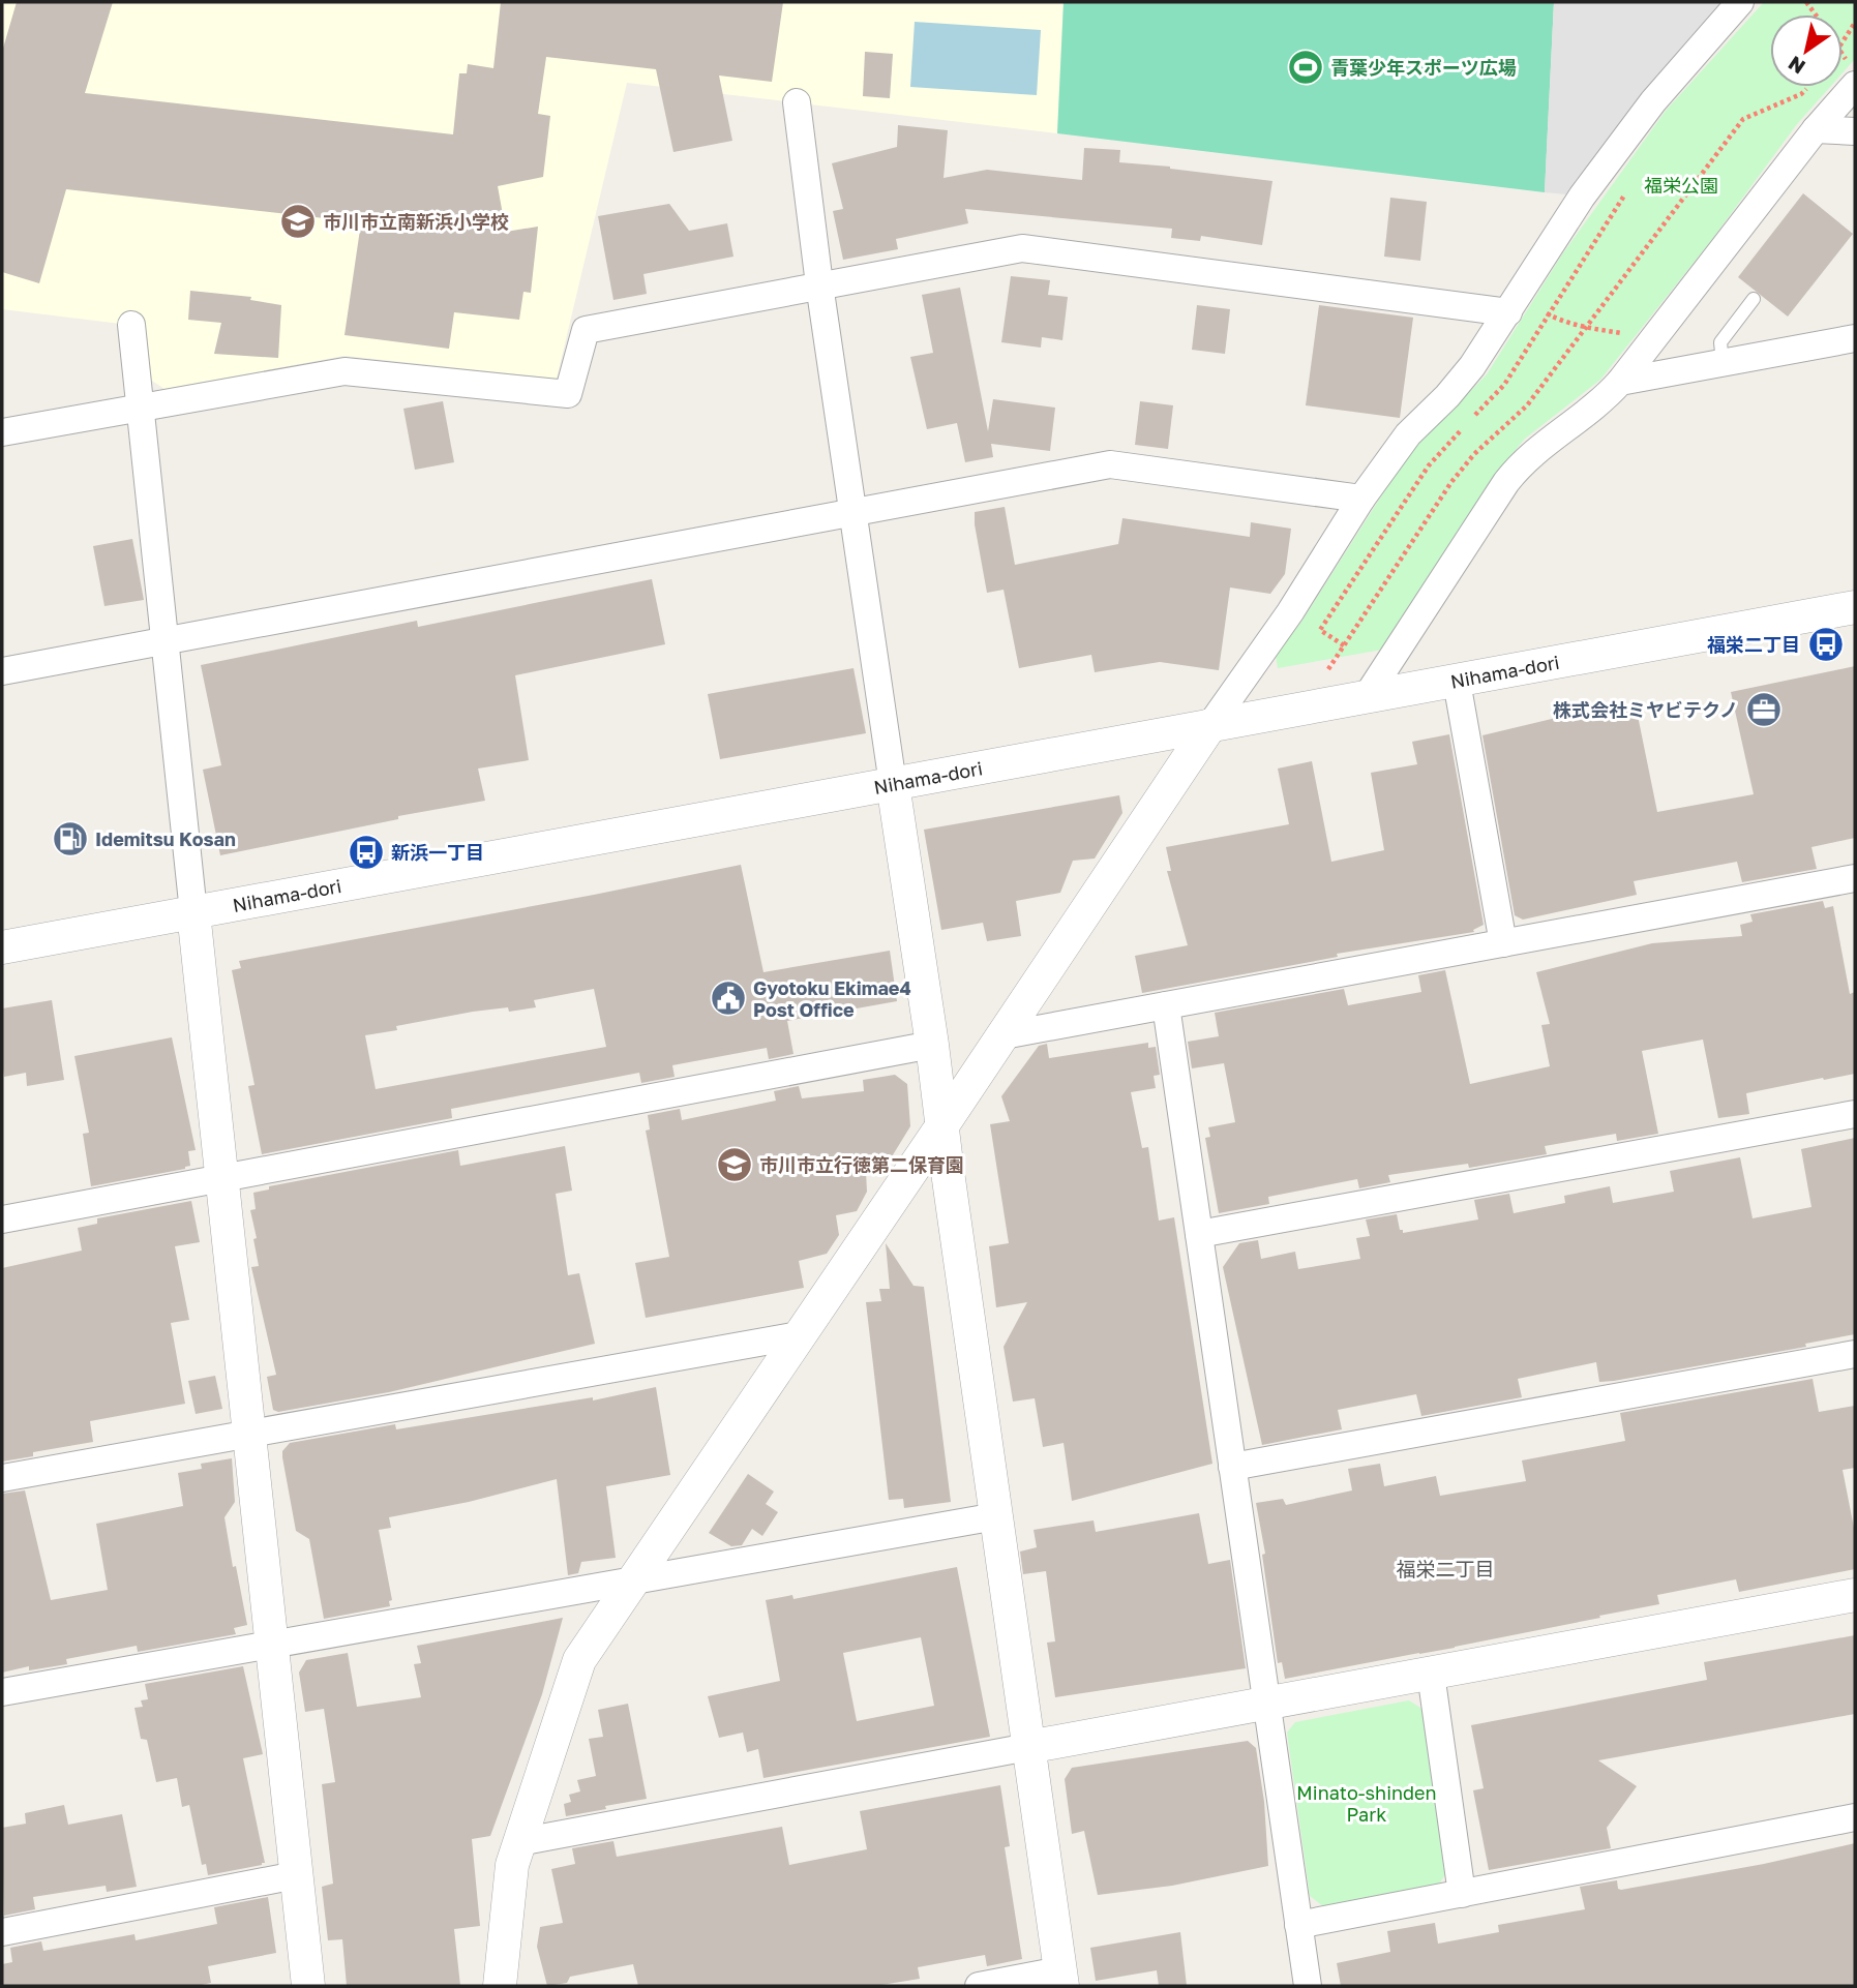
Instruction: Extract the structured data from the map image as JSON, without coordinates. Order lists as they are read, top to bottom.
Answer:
{
  "streets": {
    "street": ["Nihama-dori"]
  },
  "districts": ["福栄二丁目"],
  "parks": ["福栄公園", "Minato-shinden Park"],
  "places": {
    "sports": ["青葉少年スポーツ広場"],
    "school or university": ["市川市立南新浜小学校", "市川市立行徳第二保育園"],
    "bus stop": ["福栄二丁目", "新浜一丁目"],
    "office": ["株式会社ミヤビテクノ"],
    "fuel station": ["Idemitsu Kosan"],
    "public building": ["Gyotoku Ekimae4 Post Office"]
  },
  "north": "bottom left"
}
